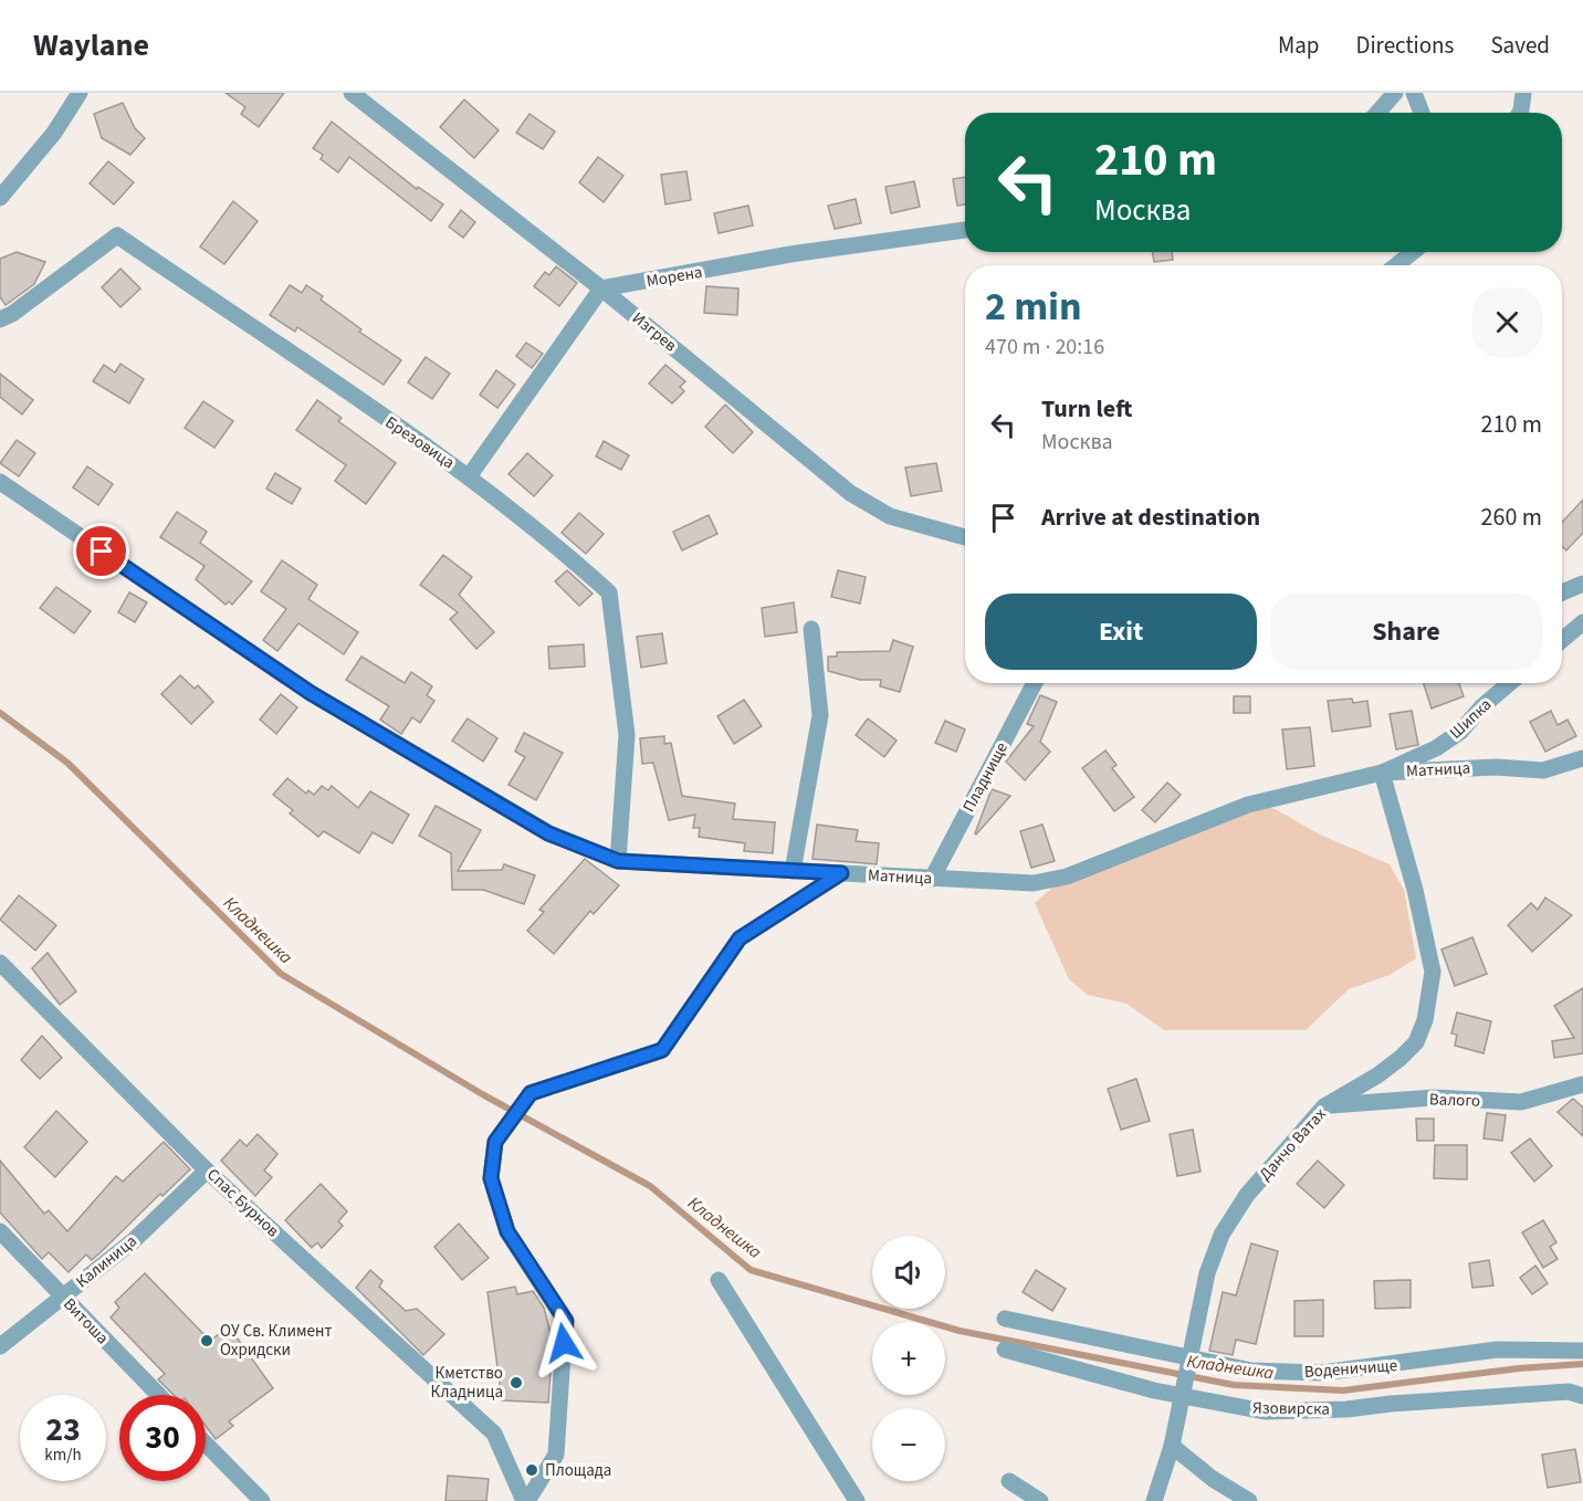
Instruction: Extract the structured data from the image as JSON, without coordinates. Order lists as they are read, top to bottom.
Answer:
{
  "streets": {
    "street": [
      "Морена",
      "Изгрев",
      "Брезовица",
      "Шипка",
      "Матница",
      "Пладнище",
      "Валого",
      "Данчо Ватах",
      "Спас Бурнов",
      "Калиница",
      "Витоша",
      "Воденичище",
      "Язовирска"
    ]
  },
  "crossings": [
    ["Морена", "Изгрев"],
    ["Брезовица", "Матница"],
    ["Шипка", "Матница"],
    ["Шипка", "Данчо Ватах"],
    ["Матница", "Пладнище"],
    ["Матница", "Данчо Ватах"],
    ["Валого", "Данчо Ватах"],
    ["Данчо Ватах", "Воденичище"],
    ["Данчо Ватах", "Язовирска"],
    ["Спас Бурнов", "Калиница"],
    ["Калиница", "Витоша"]
  ],
  "water": ["Кладнешка"],
  "places": ["ОУ Св. Климент Охридски", "Кметство Кладница", "Площада"],
  "page": {
    "header": "Waylane",
    "nav": ["Map", "Directions", "Saved"],
    "turn": ["210 m", "Москва"],
    "heading": ["2 min", "470 m · 20:16"],
    "list": [
      {
        "name": "Turn left",
        "note": "Москва",
        "value": "210 m"
      },
      {
        "name": "Arrive at destination",
        "value": "260 m"
      }
    ],
    "buttons": ["Exit", "Share"],
    "map_buttons": ["+", "−"],
    "speed": "23 km/h",
    "limit": "30"
  }
}
